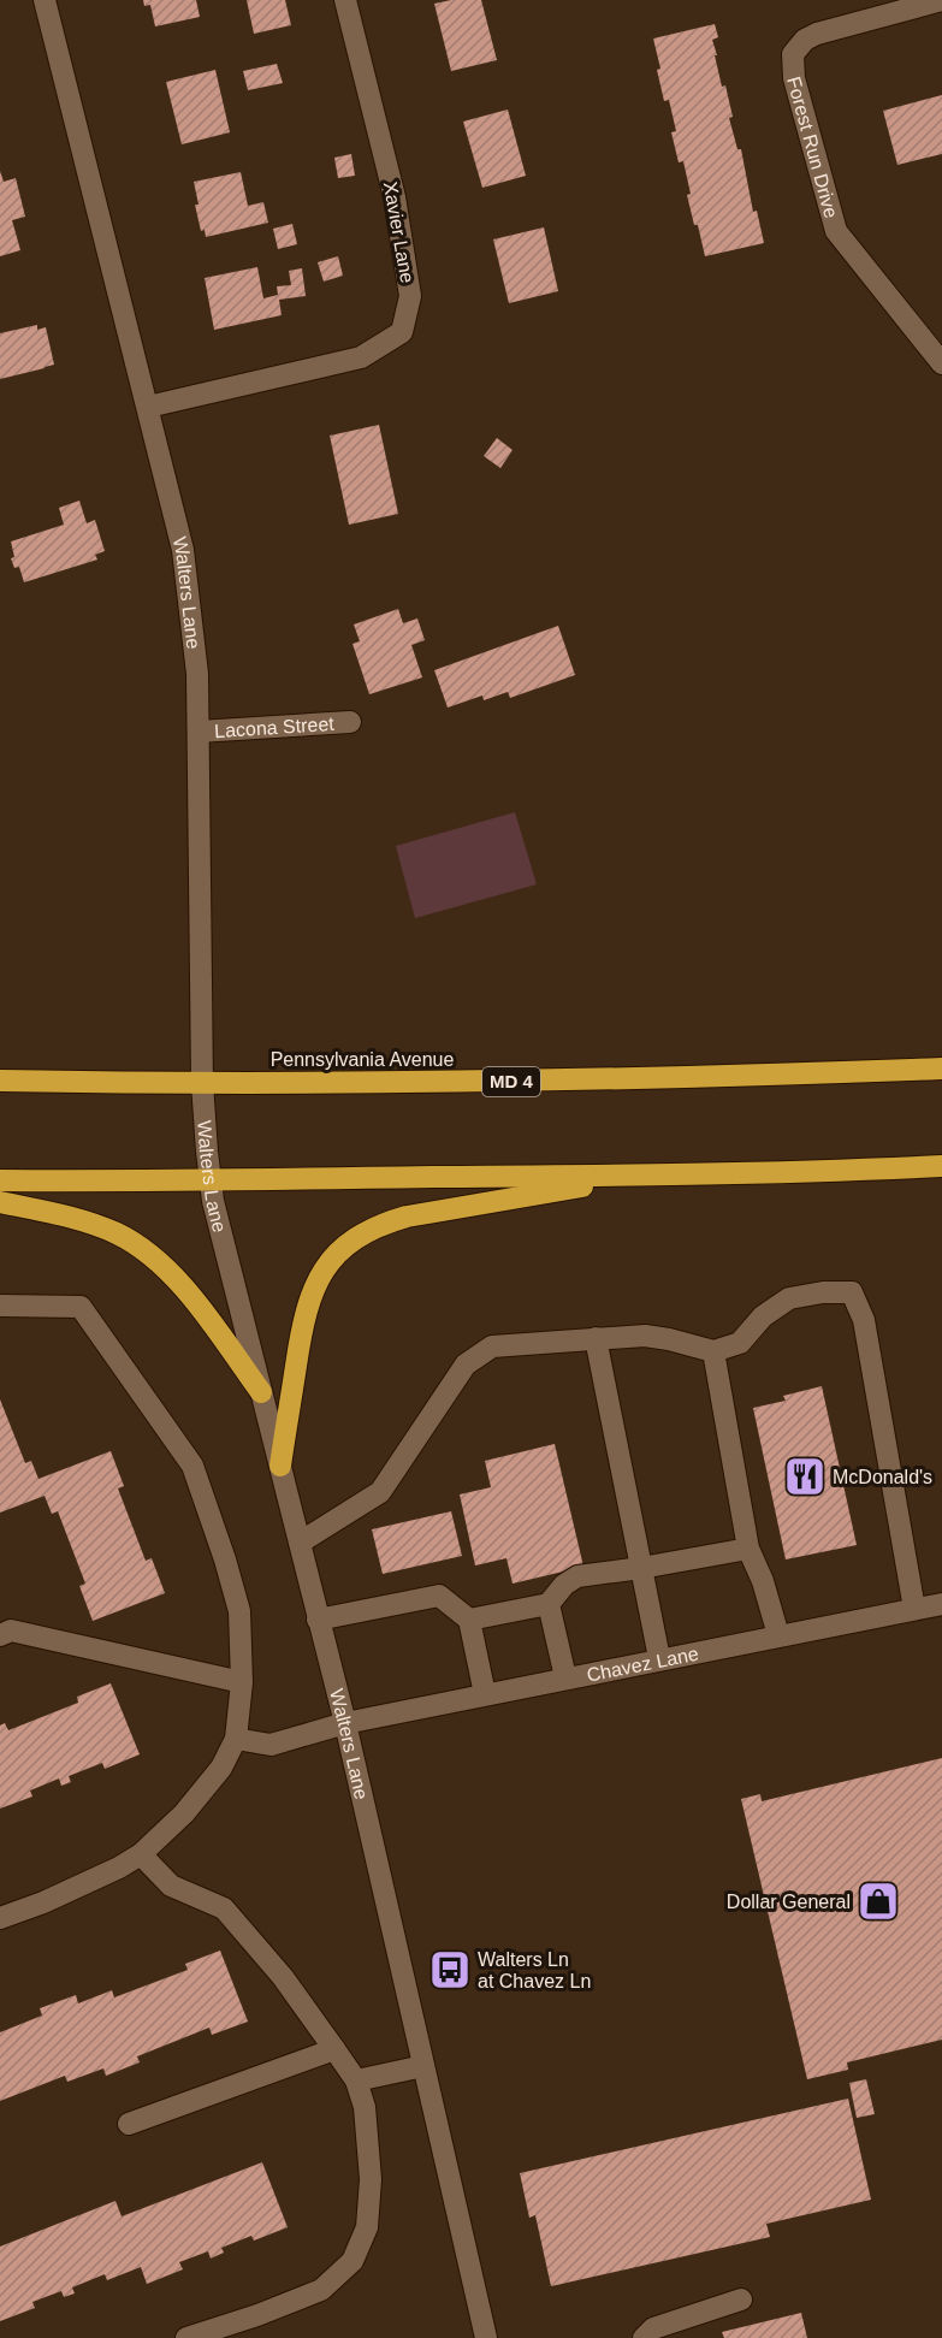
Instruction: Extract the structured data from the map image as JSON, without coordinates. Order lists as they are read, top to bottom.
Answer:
{
  "streets": {
    "highway": ["Pennsylvania Avenue", "MD 4"],
    "street": [
      "Forest Run Drive",
      "Xavier Lane",
      "Walters Lane",
      "Lacona Street",
      "Chavez Lane"
    ]
  },
  "crossings": [
    ["Xavier Lane", "Walters Lane"],
    ["Walters Lane", "Lacona Street"],
    ["Walters Lane", "Pennsylvania Avenue"],
    ["Walters Lane", "Chavez Lane"]
  ],
  "places": {
    "restaurant": ["McDonald's"],
    "shop": ["Dollar General"],
    "bus stop": ["Walters Ln at Chavez Ln"]
  }
}
